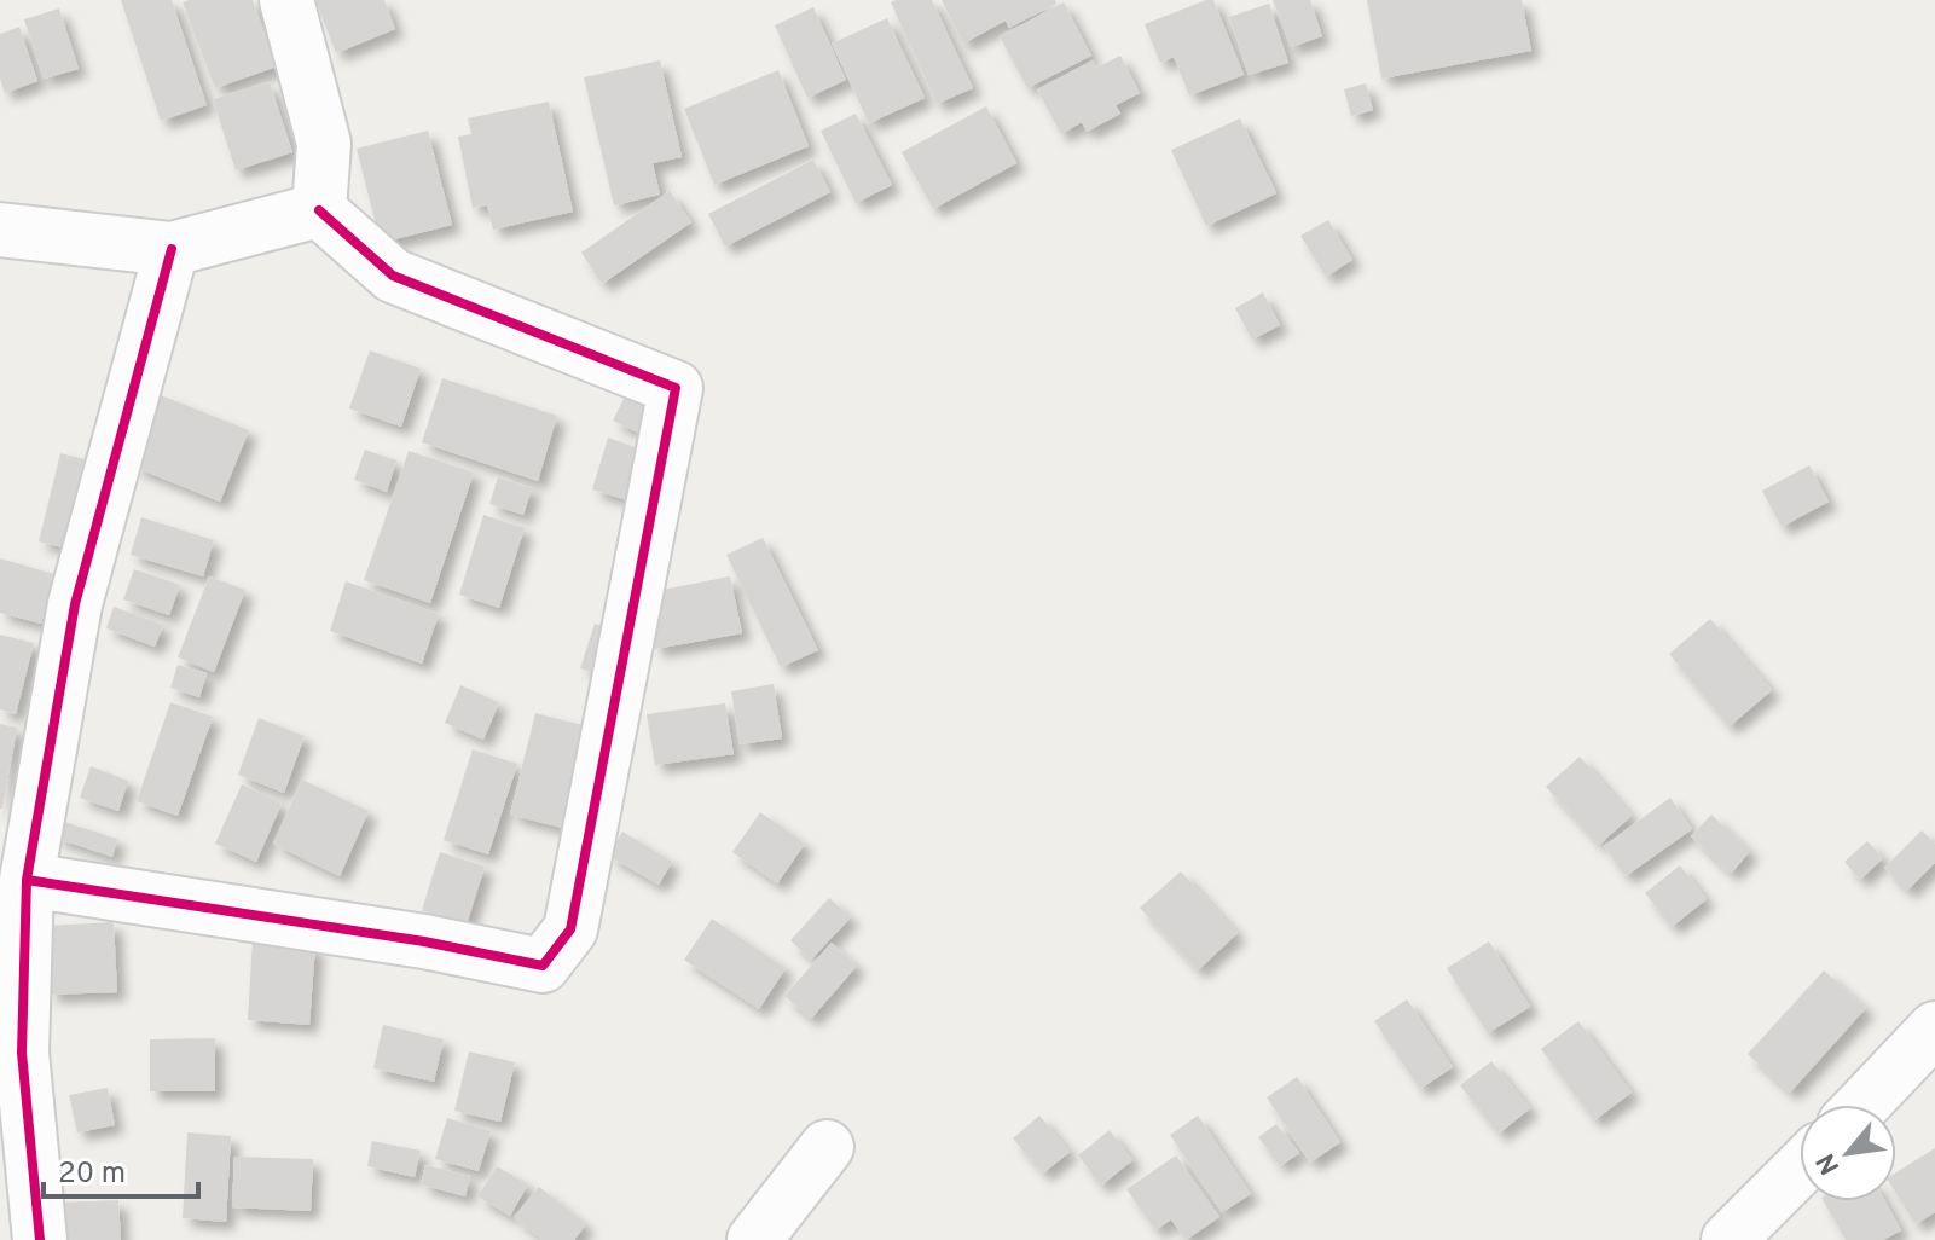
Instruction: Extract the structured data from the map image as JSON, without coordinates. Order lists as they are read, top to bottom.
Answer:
{
  "scale_bar": "20 m",
  "north": "bottom left"
}
